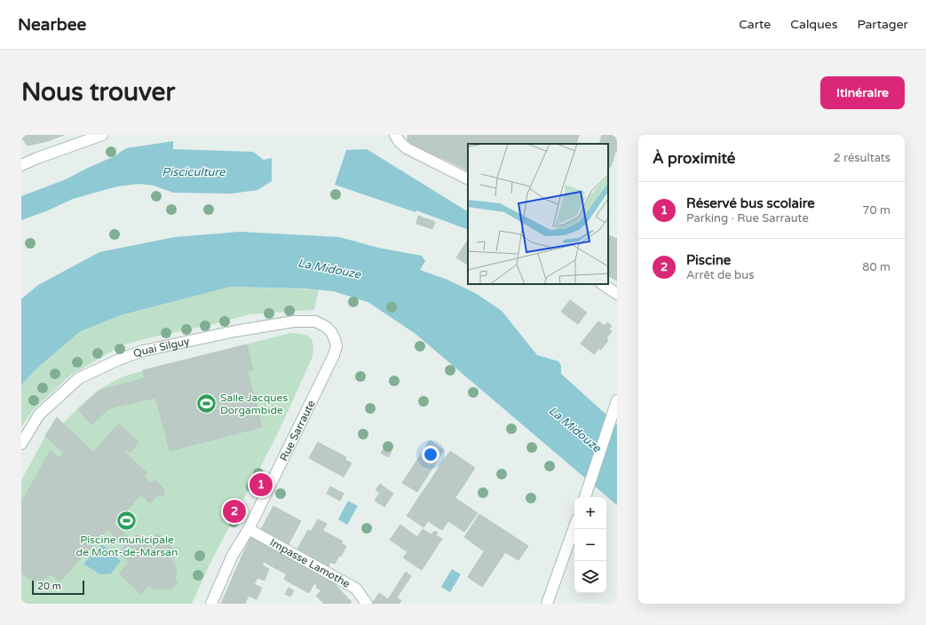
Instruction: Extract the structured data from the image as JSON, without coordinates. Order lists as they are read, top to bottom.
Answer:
{
  "streets": {
    "street": ["Quai Silguy", "Rue Sarraute", "Impasse Lamothe"]
  },
  "crossings": [
    ["Quai Silguy", "Rue Sarraute"],
    ["Rue Sarraute", "Impasse Lamothe"]
  ],
  "water": ["Pisciculture", "La Midouze"],
  "places": {
    "sports": ["Salle Jacques Dorgambide", "Piscine municipale de Mont-de-Marsan"]
  },
  "scale_bar": "20 m",
  "page": {
    "header": "Nearbee",
    "nav": ["Carte", "Calques", "Partager"],
    "buttons": "Itinéraire",
    "title": "Nous trouver",
    "heading": ["À proximité", "2 résultats"],
    "list": [
      {
        "mark": "1",
        "name": "Réservé bus scolaire",
        "note": "Parking · Rue Sarraute",
        "value": "70 m"
      },
      {
        "mark": "2",
        "name": "Piscine",
        "note": "Arrêt de bus",
        "value": "80 m"
      }
    ],
    "pins": ["1", "2"],
    "map_buttons": ["+", "−"],
    "scale": "20 m"
  }
}
